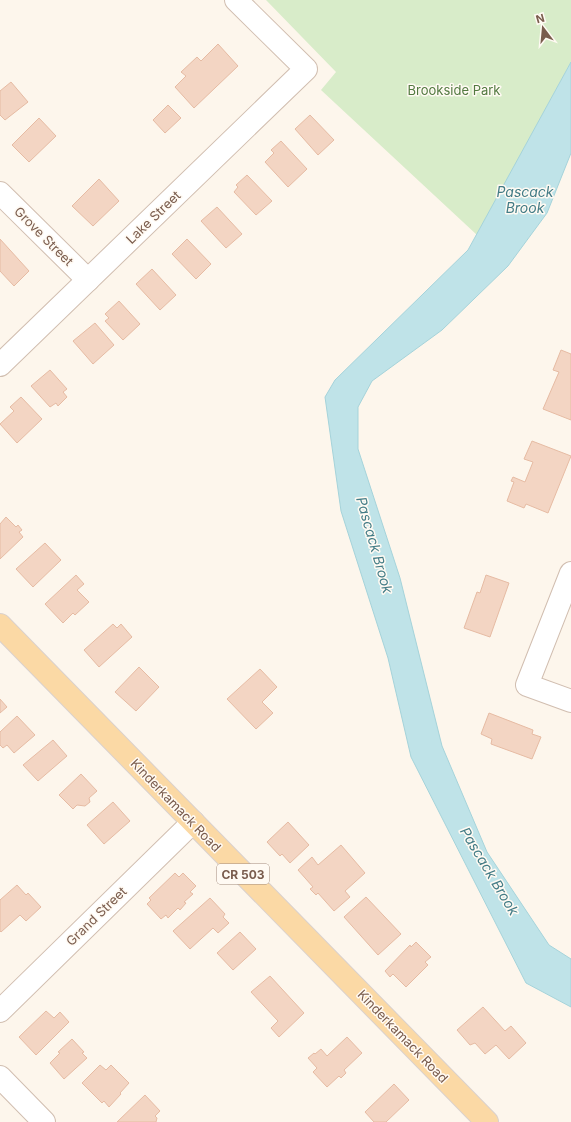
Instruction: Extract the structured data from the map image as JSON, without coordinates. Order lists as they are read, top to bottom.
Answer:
{
  "streets": {
    "main road": ["Kinderkamack Road", "CR 503"],
    "street": ["Lake Street", "Grove Street", "Grand Street"]
  },
  "crossings": [
    ["Lake Street", "Grove Street"],
    ["Kinderkamack Road", "Grand Street"]
  ],
  "water": ["Pascack Brook"],
  "parks": ["Brookside Park"],
  "north": "top"
}
